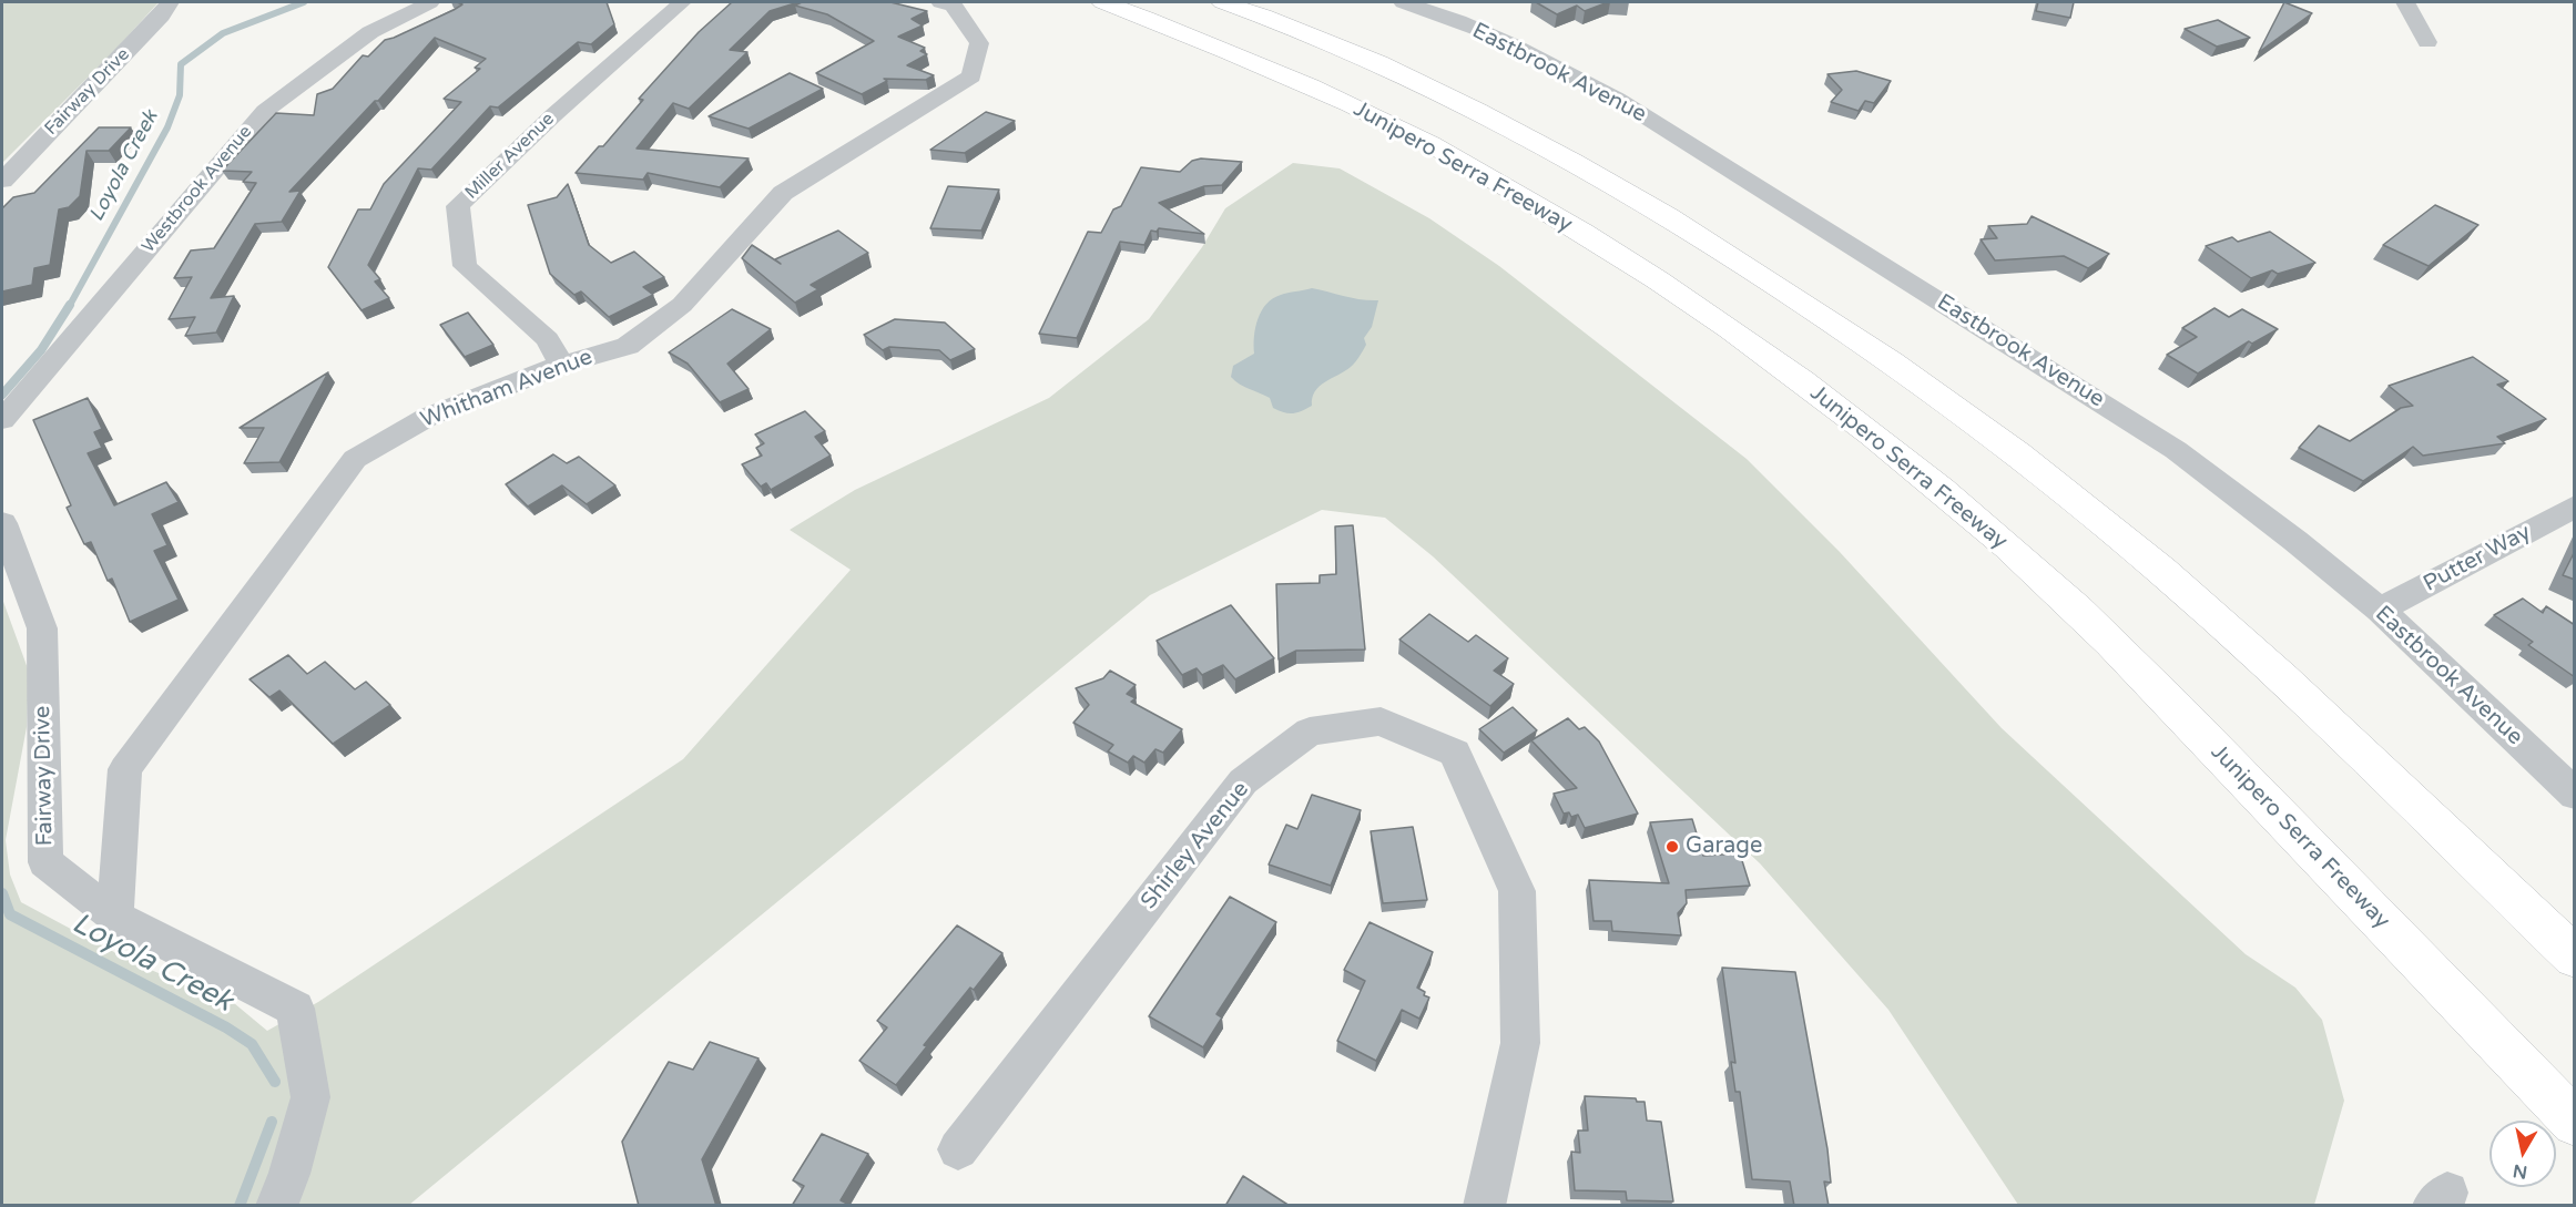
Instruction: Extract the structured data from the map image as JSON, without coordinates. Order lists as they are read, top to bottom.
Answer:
{
  "streets": {
    "highway": ["Junipero Serra Freeway"],
    "street": [
      "Eastbrook Avenue",
      "Fairway Drive",
      "Miller Avenue",
      "Westbrook Avenue",
      "Whitham Avenue",
      "Putter Way",
      "Shirley Avenue"
    ]
  },
  "crossings": [
    ["Eastbrook Avenue", "Putter Way"],
    ["Fairway Drive", "Whitham Avenue"],
    ["Miller Avenue", "Whitham Avenue"]
  ],
  "water": ["Loyola Creek"],
  "places": ["Garage"],
  "north": "bottom"
}
